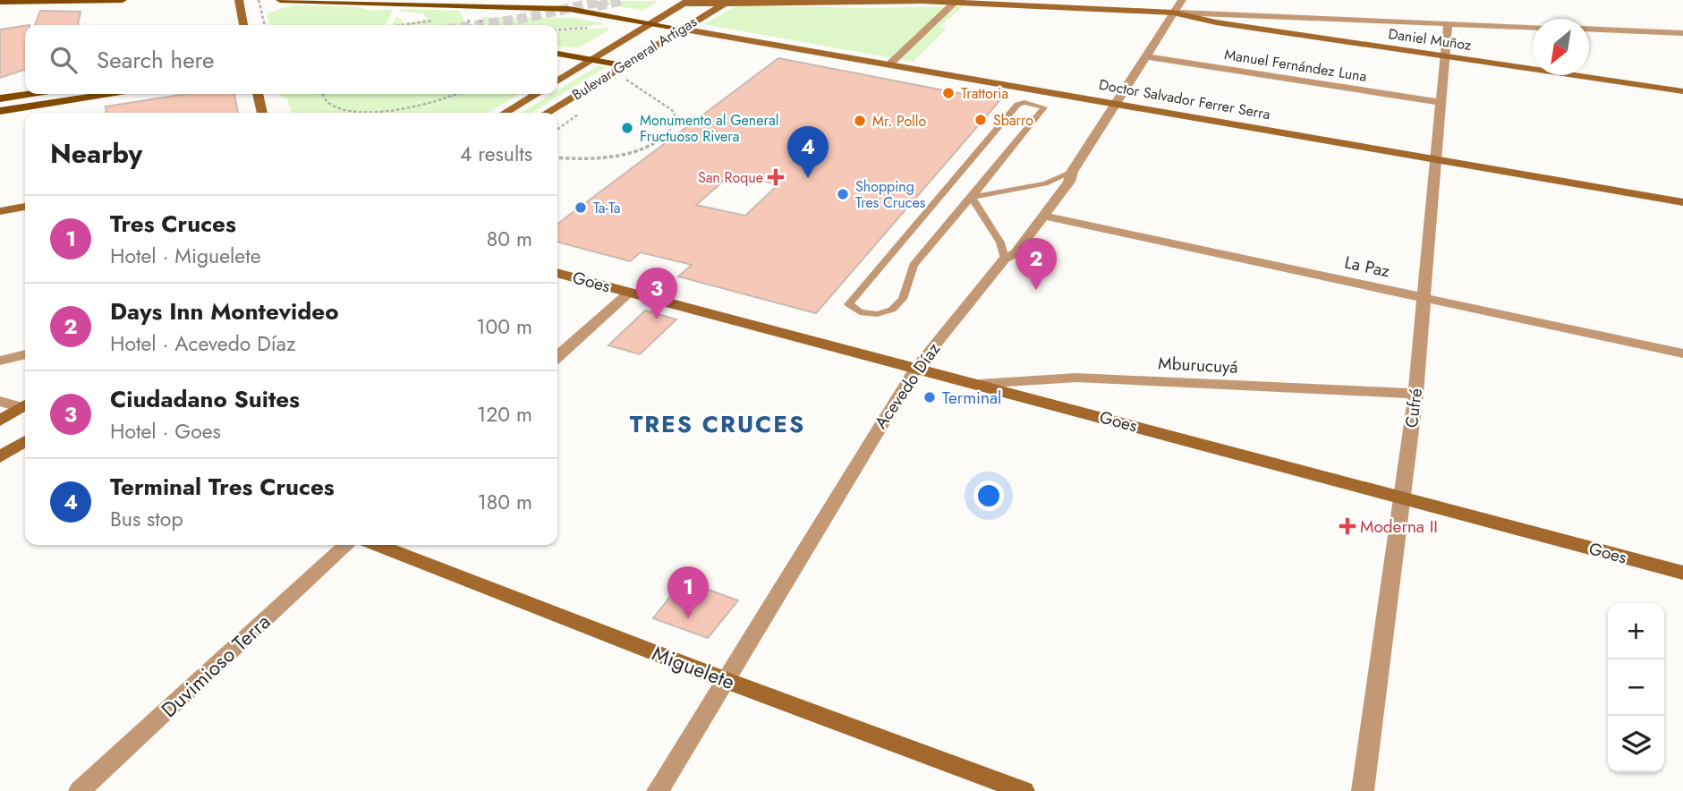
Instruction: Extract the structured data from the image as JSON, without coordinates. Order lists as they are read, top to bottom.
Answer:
{
  "streets": {
    "street": [
      "Daniel Muñoz",
      "Bulevar General Artigas",
      "Manuel Fernández Luna",
      "Doctor Salvador Ferrer Serra",
      "La Paz",
      "Goes",
      "Mburucuyá",
      "Acevedo Díaz",
      "Cufré",
      "Duvimioso Terra",
      "Miguelete"
    ]
  },
  "crossings": [
    ["Daniel Muñoz", "Acevedo Díaz"],
    ["Daniel Muñoz", "Cufré"],
    ["Bulevar General Artigas", "Doctor Salvador Ferrer Serra"],
    ["Manuel Fernández Luna", "Acevedo Díaz"],
    ["Manuel Fernández Luna", "Cufré"],
    ["Doctor Salvador Ferrer Serra", "Acevedo Díaz"],
    ["Doctor Salvador Ferrer Serra", "Cufré"],
    ["La Paz", "Acevedo Díaz"],
    ["La Paz", "Cufré"],
    ["Goes", "Mburucuyá"],
    ["Goes", "Acevedo Díaz"],
    ["Goes", "Cufré"],
    ["Mburucuyá", "Cufré"],
    ["Acevedo Díaz", "Miguelete"]
  ],
  "districts": ["TRES CRUCES"],
  "places": {
    "other": [
      "Trattoria",
      "Sbarro",
      "Mr. Pollo",
      "Monumento al General Fructuoso Rivera",
      "Shopping Tres Cruces",
      "Ta-Ta",
      "Terminal"
    ],
    "health": ["San Roque", "Moderna II"]
  },
  "north": "bottom left",
  "page": {
    "search": "Search here",
    "heading": ["Nearby", "4 results"],
    "pins": [
      "4",
      "2",
      "3",
      "1"
    ],
    "list": [
      {
        "mark": "1",
        "name": "Tres Cruces",
        "note": "Hotel · Miguelete",
        "value": "80 m"
      },
      {
        "mark": "2",
        "name": "Days Inn Montevideo",
        "note": "Hotel · Acevedo Díaz",
        "value": "100 m"
      },
      {
        "mark": "3",
        "name": "Ciudadano Suites",
        "note": "Hotel · Goes",
        "value": "120 m"
      },
      {
        "mark": "4",
        "name": "Terminal Tres Cruces",
        "note": "Bus stop",
        "value": "180 m"
      }
    ],
    "map_buttons": ["+", "−"]
  }
}
